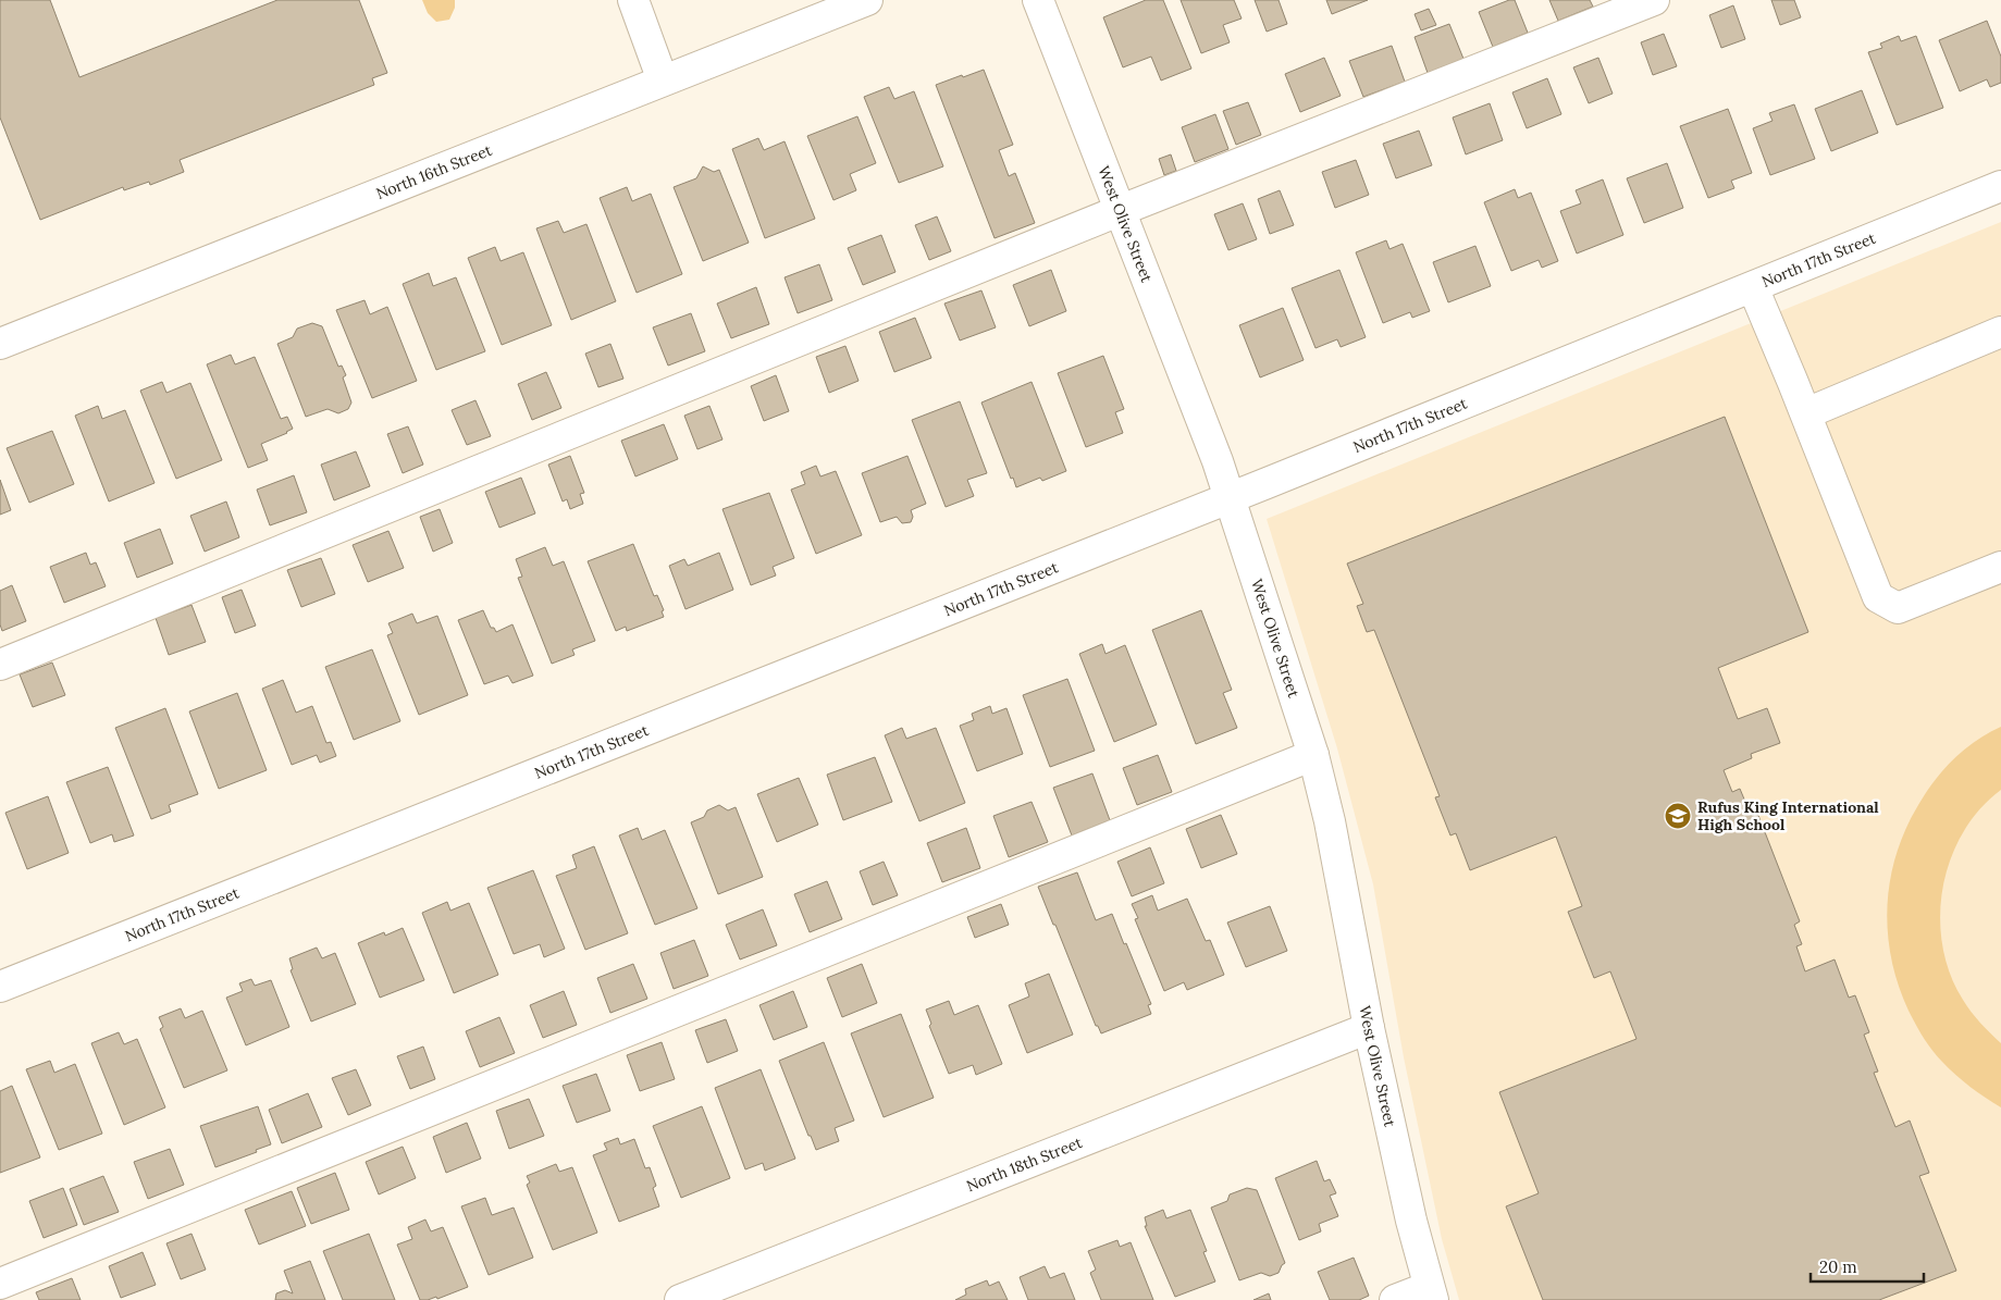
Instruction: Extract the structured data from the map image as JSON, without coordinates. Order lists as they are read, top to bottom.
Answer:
{
  "streets": {
    "street": [
      "North 16th Street",
      "West Olive Street",
      "North 17th Street",
      "North 18th Street"
    ]
  },
  "crossings": [
    ["West Olive Street", "North 17th Street"],
    ["West Olive Street", "North 18th Street"]
  ],
  "places": {
    "school or university": ["Rufus King International High School"]
  },
  "scale_bar": "20 m"
}
